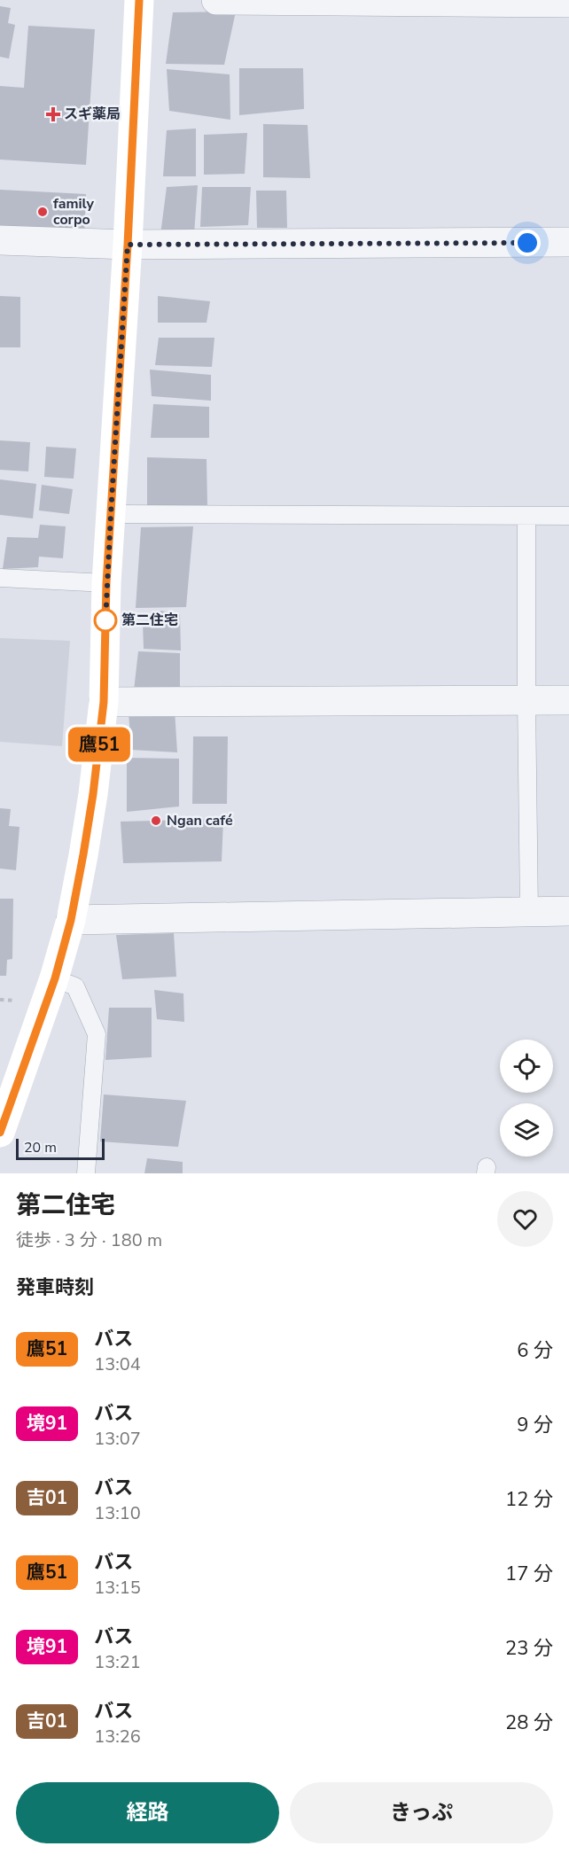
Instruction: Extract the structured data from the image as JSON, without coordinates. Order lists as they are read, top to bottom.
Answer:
{
  "places": {
    "health": ["スギ薬局"],
    "other": ["family corpo", "第二住宅", "Ngan café"]
  },
  "lines": ["bus line 鷹51"],
  "scale_bar": "20 m",
  "page": {
    "on_map": "鷹51",
    "scale": "20 m",
    "heading": [
      ["第二住宅", "徒歩 · 3 分 · 180 m"],
      "発車時刻"
    ],
    "list": [
      {
        "mark": "鷹51",
        "name": "バス",
        "note": "13:04",
        "value": "6 分"
      },
      {
        "mark": "境91",
        "name": "バス",
        "note": "13:07",
        "value": "9 分"
      },
      {
        "mark": "吉01",
        "name": "バス",
        "note": "13:10",
        "value": "12 分"
      },
      {
        "mark": "鷹51",
        "name": "バス",
        "note": "13:15",
        "value": "17 分"
      },
      {
        "mark": "境91",
        "name": "バス",
        "note": "13:21",
        "value": "23 分"
      },
      {
        "mark": "吉01",
        "name": "バス",
        "note": "13:26",
        "value": "28 分"
      }
    ],
    "buttons": ["経路", "きっぷ"]
  }
}
